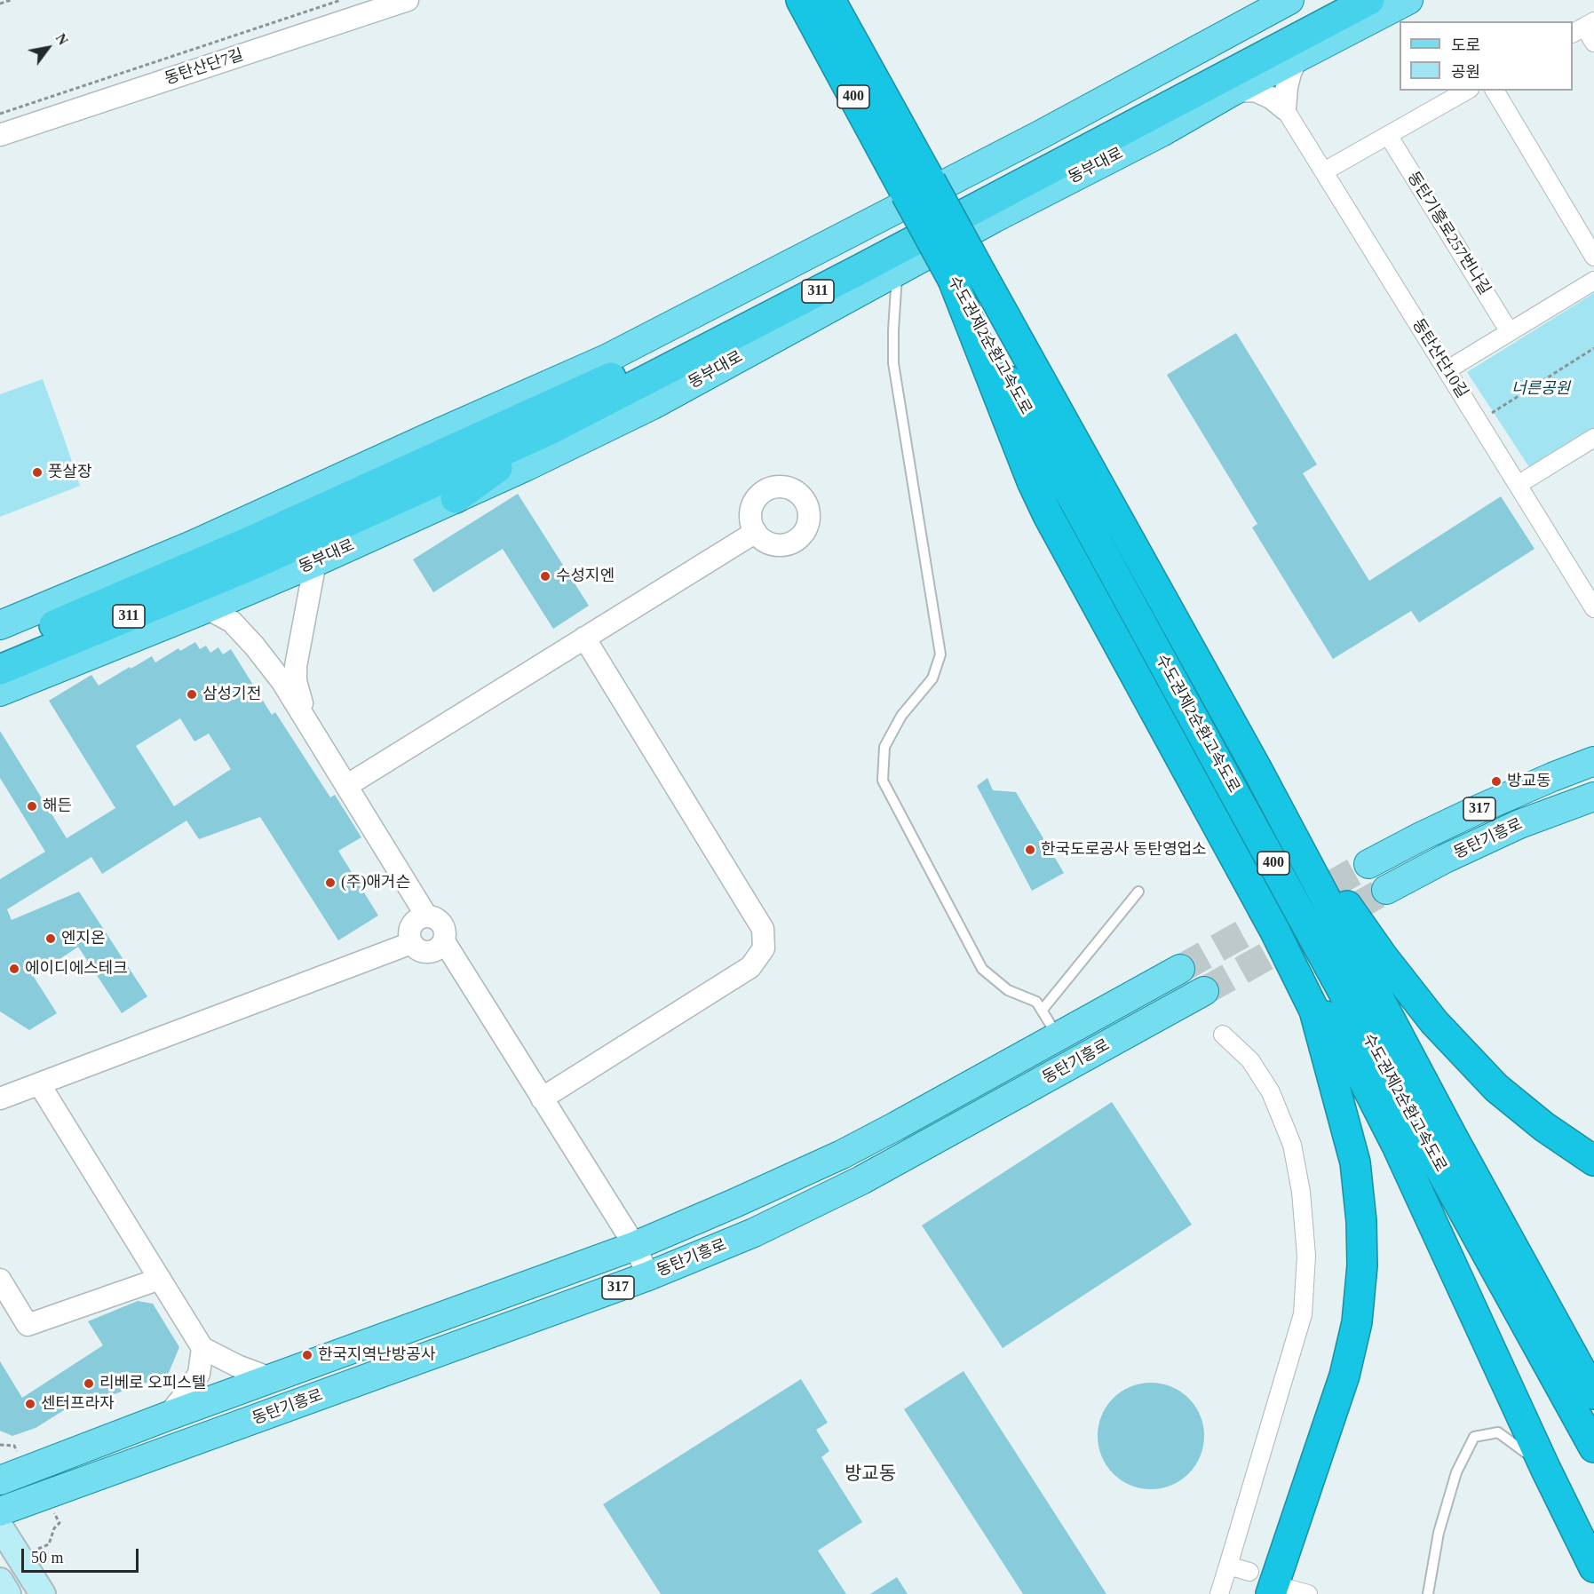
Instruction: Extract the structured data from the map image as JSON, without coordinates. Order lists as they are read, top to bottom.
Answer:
{
  "streets": {
    "highway": [
      "400",
      "동부대로",
      "311",
      "수도권제2순환고속도로"
    ],
    "main road": ["317", "동탄기흥로"],
    "street": ["동탄산단7길", "동탄기흥로257번나길", "동탄산단10길"]
  },
  "districts": ["방교동"],
  "parks": ["너른공원"],
  "places": [
    "풋살장",
    "수성지엔",
    "삼성기전",
    "방교동",
    "해든",
    "한국도로공사 동탄영업소",
    "(주)애거슨",
    "엔지온",
    "에이디에스테크",
    "한국지역난방공사",
    "리베로 오피스텔",
    "센터프라자"
  ],
  "legend": ["도로", "공원"],
  "scale_bar": "50 m",
  "north": "top right"
}
